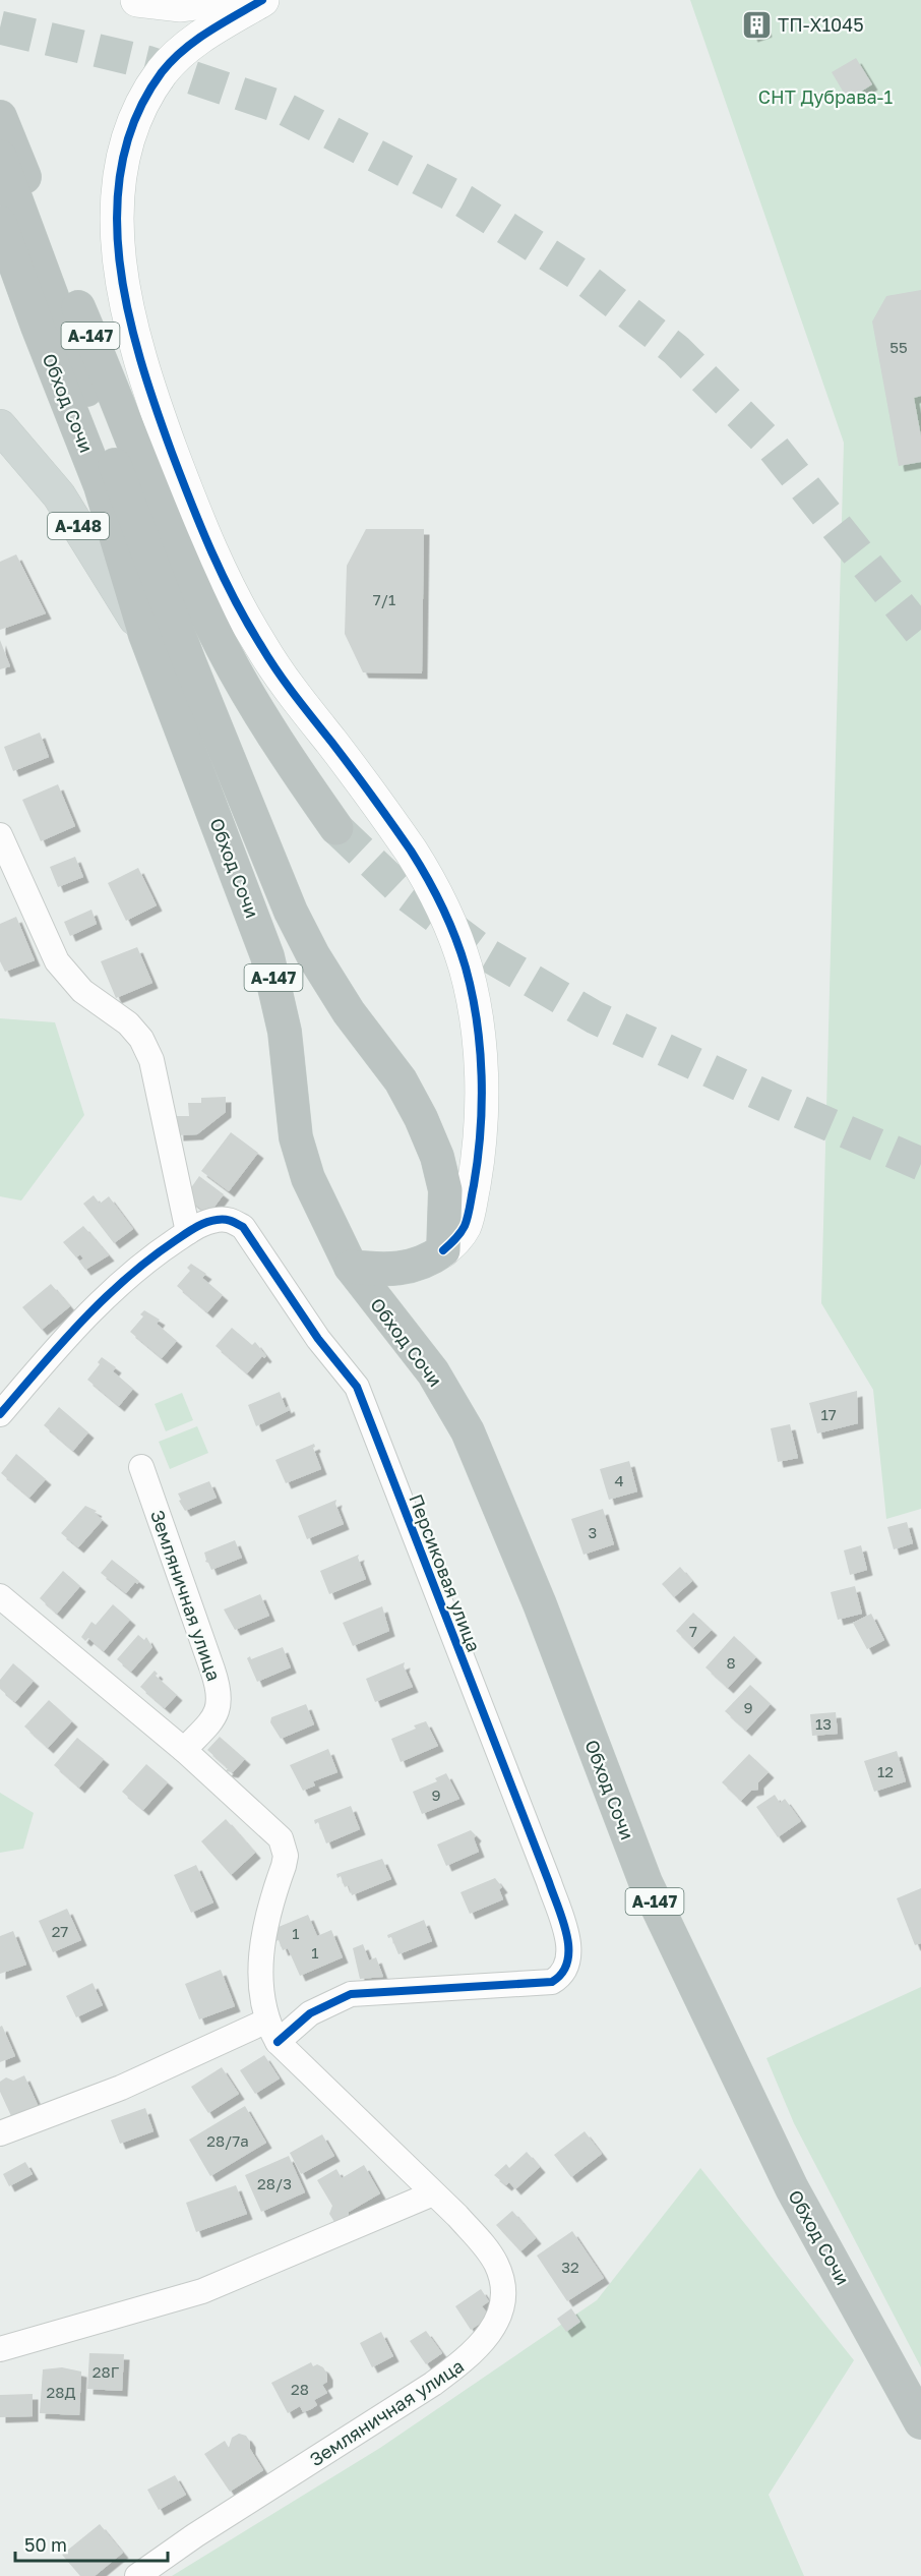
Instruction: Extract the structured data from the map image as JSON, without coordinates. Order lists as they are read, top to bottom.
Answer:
{
  "streets": {
    "highway": ["А-147", "Обход Сочи"],
    "main road": ["А-148"],
    "street": ["Персиковая улица", "Земляничная улица"]
  },
  "crossings": [
    ["А-147", "Обход Сочи"],
    ["Обход Сочи", "А-148"],
    ["Персиковая улица", "Земляничная улица"]
  ],
  "parks": ["СНТ Дубрава-1"],
  "places": {
    "building": ["ТП-Х1045"]
  },
  "house_numbers": [
    "55",
    "7/1",
    "17",
    "4",
    "3",
    "7",
    "8",
    "9",
    "13",
    "12",
    "9",
    "27",
    "1",
    "1",
    "28/7а",
    "28/3",
    "32",
    "28Г",
    "28",
    "28Д"
  ],
  "scale_bar": "50 m"
}
